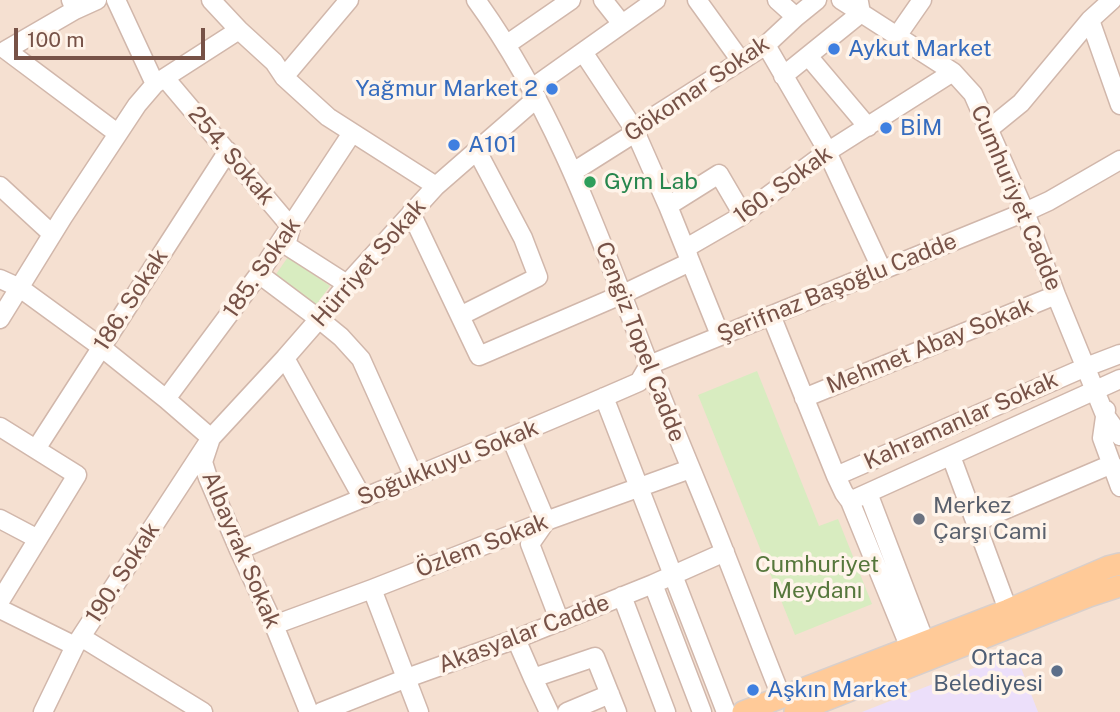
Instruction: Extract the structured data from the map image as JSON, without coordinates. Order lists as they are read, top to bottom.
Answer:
{
  "streets": {
    "street": [
      "Gökomar Sokak",
      "254. Sokak",
      "160. Sokak",
      "Cumhuriyet Cadde",
      "Hürriyet Sokak",
      "185. Sokak",
      "Şerifnaz Başoğlu Cadde",
      "186. Sokak",
      "Cengiz Topel Cadde",
      "Mehmet Abay Sokak",
      "Kahramanlar Sokak",
      "Soğukkuyu Sokak",
      "Özlem Sokak",
      "Albayrak Sokak",
      "190. Sokak",
      "Akasyalar Cadde"
    ]
  },
  "crossings": [
    ["Gökomar Sokak", "Cengiz Topel Cadde"],
    ["254. Sokak", "Hürriyet Sokak"],
    ["254. Sokak", "185. Sokak"],
    ["254. Sokak", "186. Sokak"],
    ["160. Sokak", "Cumhuriyet Cadde"],
    ["Cumhuriyet Cadde", "Şerifnaz Başoğlu Cadde"],
    ["Cumhuriyet Cadde", "Mehmet Abay Sokak"],
    ["Cumhuriyet Cadde", "Kahramanlar Sokak"],
    ["Hürriyet Sokak", "Cengiz Topel Cadde"],
    ["Hürriyet Sokak", "Albayrak Sokak"],
    ["Hürriyet Sokak", "190. Sokak"],
    ["185. Sokak", "Albayrak Sokak"],
    ["Şerifnaz Başoğlu Cadde", "Cengiz Topel Cadde"],
    ["Şerifnaz Başoğlu Cadde", "Soğukkuyu Sokak"],
    ["186. Sokak", "Albayrak Sokak"],
    ["Cengiz Topel Cadde", "Soğukkuyu Sokak"],
    ["Cengiz Topel Cadde", "Özlem Sokak"],
    ["Cengiz Topel Cadde", "Akasyalar Cadde"],
    ["Soğukkuyu Sokak", "Albayrak Sokak"],
    ["Özlem Sokak", "Albayrak Sokak"],
    ["Albayrak Sokak", "190. Sokak"]
  ],
  "parks": ["Cumhuriyet Meydanı"],
  "places": [
    "Aykut Market",
    "Yağmur Market 2",
    "BİM",
    "A101",
    "Gym Lab",
    "Merkez Çarşı Cami",
    "Ortaca Belediyesi",
    "Aşkın Market"
  ],
  "scale_bar": "100 m"
}
